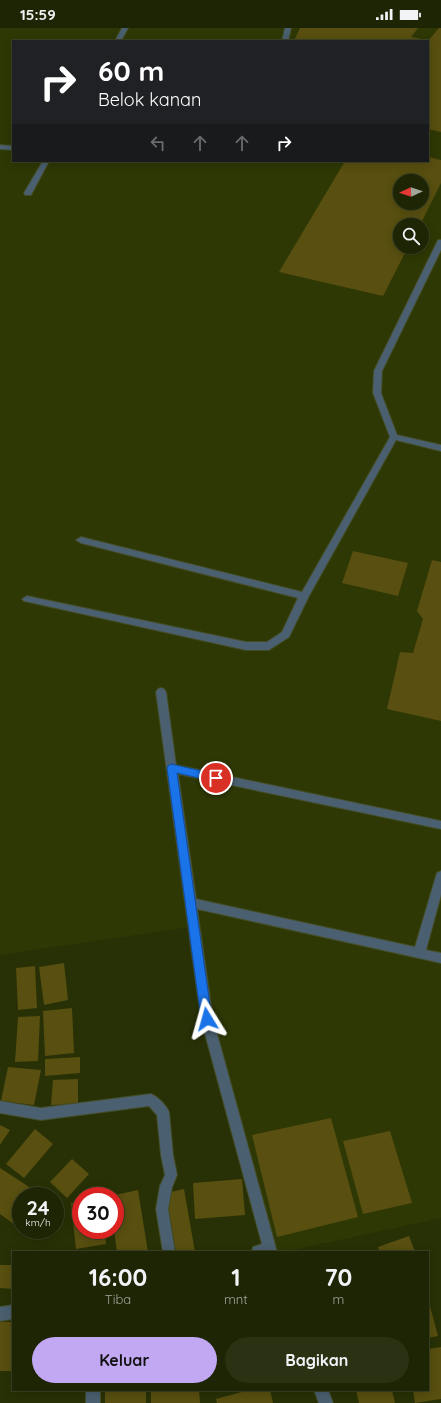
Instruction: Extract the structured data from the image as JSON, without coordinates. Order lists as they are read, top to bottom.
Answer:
{
  "north": "left",
  "page": {
    "status": "15:59",
    "turn": ["60 m", "Belok kanan"],
    "speed": "24 km/h",
    "limit": "30",
    "eta": [
      "16:00",
      "Tiba",
      "1",
      "mnt",
      "70",
      "m"
    ],
    "buttons": ["Keluar", "Bagikan"]
  }
}
